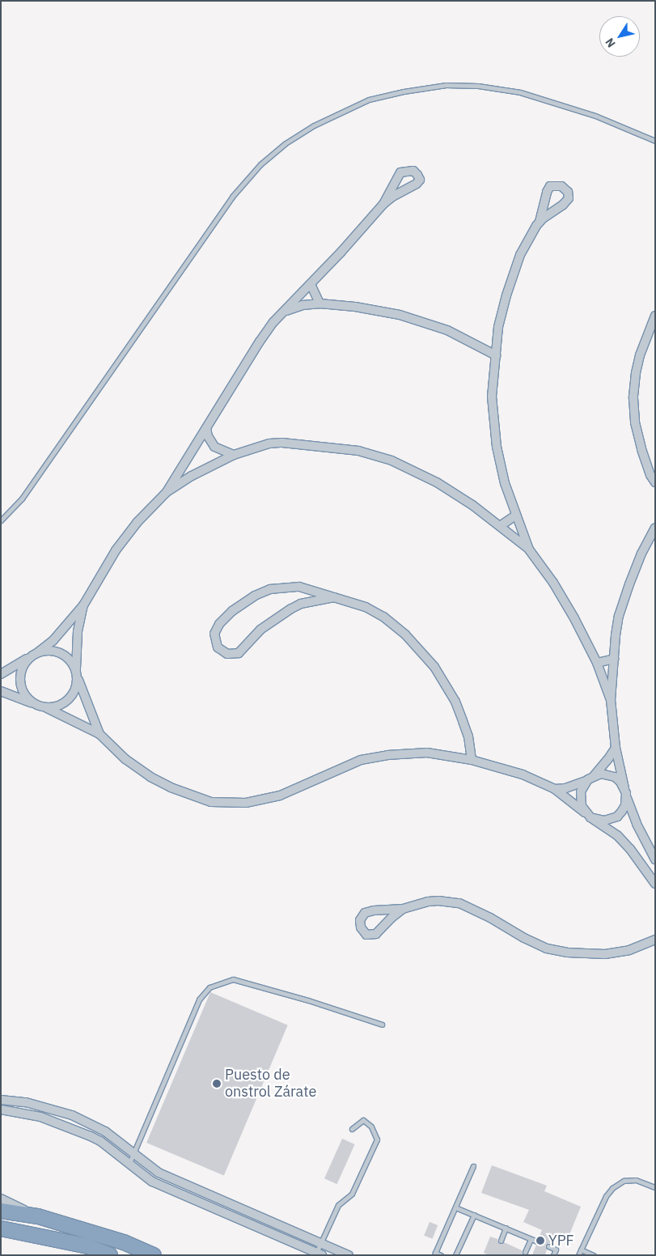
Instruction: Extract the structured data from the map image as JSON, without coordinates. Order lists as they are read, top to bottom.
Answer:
{
  "places": ["Puesto de onstrol Zárate", "YPF"],
  "north": "bottom left"
}
